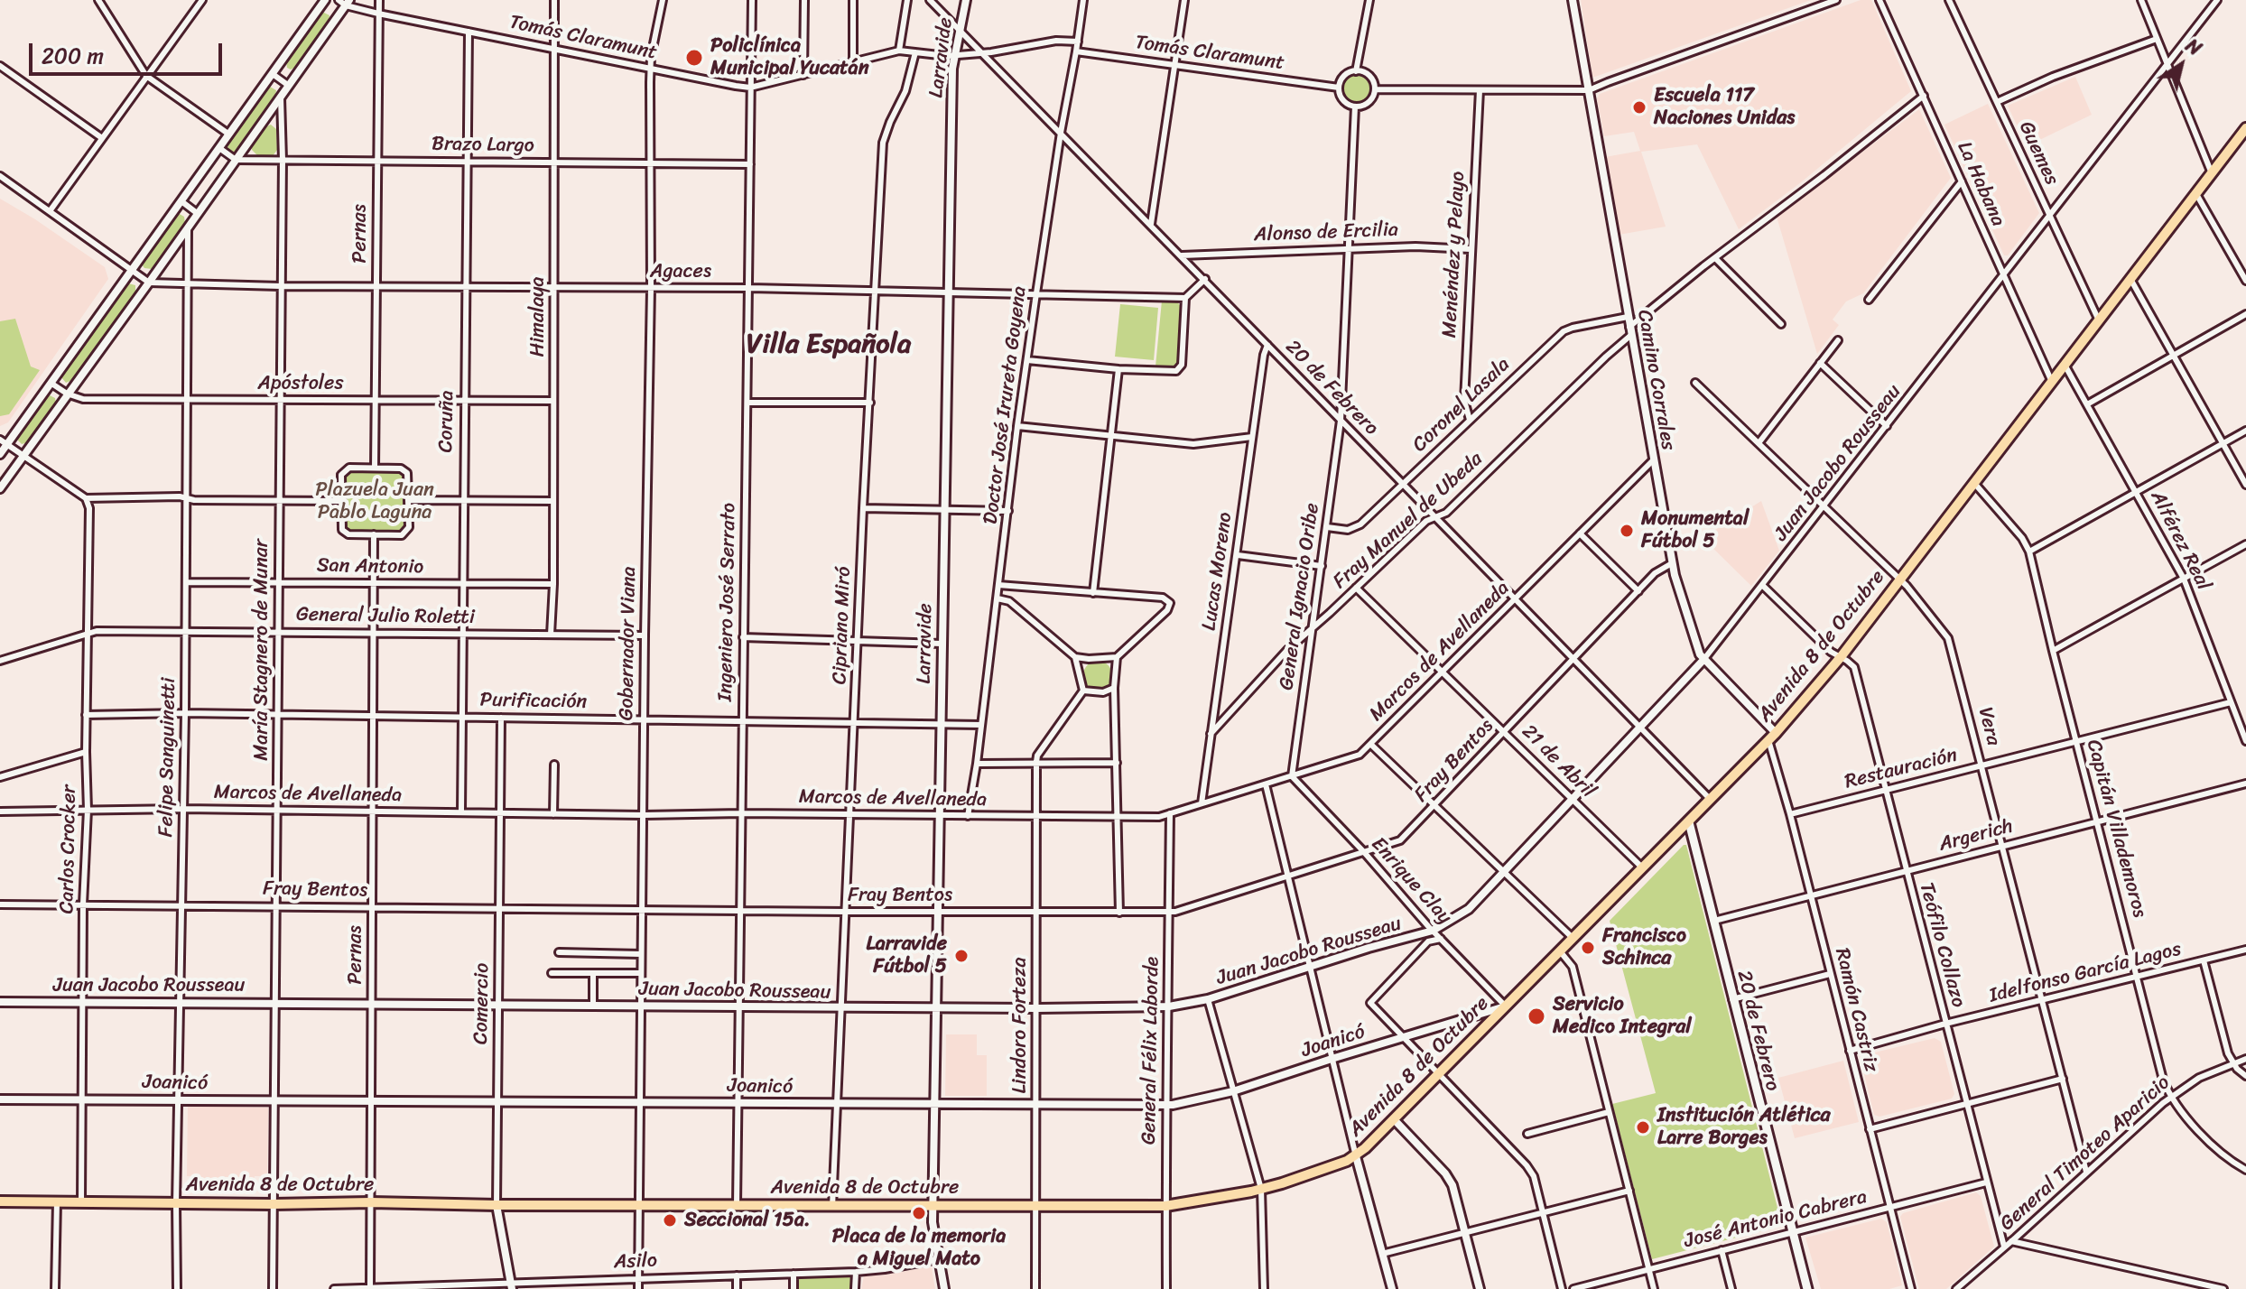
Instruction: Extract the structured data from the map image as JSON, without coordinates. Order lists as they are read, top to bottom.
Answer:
{
  "streets": {
    "main road": ["20 de Febrero", "Avenida 8 de Octubre"],
    "street": [
      "Tomás Claramunt",
      "Larravide",
      "Brazo Largo",
      "Guemes",
      "La Habana",
      "Alonso de Ercilia",
      "Pernas",
      "Menéndez y Pelayo",
      "Agaces",
      "Himalaya",
      "Camino Corrales",
      "Apóstoles",
      "Doctor José Irureta Goyena",
      "Coronel Lasala",
      "Coruña",
      "Juan Jacobo Rousseau",
      "Fray Manuel de Ubeda",
      "Alférez Real",
      "San Antonio",
      "Lucas Moreno",
      "General Ignacio Oribe",
      "Ingeniero José Serrato",
      "General Julio Roletti",
      "Cipriano Miró",
      "Gobernador Viana",
      "María Stagnero de Munar",
      "Marcos de Avellaneda",
      "Purificación",
      "Vera",
      "Felipe Sanguinetti",
      "Fray Bentos",
      "21 de Abril",
      "Restauración",
      "Capitán Villademoros",
      "Argerich",
      "Carlos Crocker",
      "Enrique Clay",
      "Teófilo Collazo",
      "Idelfonso García Lagos",
      "Comercio",
      "Ramón Castriz",
      "Lindoro Forteza",
      "Joanicó",
      "General Félix Laborde",
      "General Timoteo Aparicio",
      "José Antonio Cabrera",
      "Asilo"
    ]
  },
  "crossings": [
    ["Tomás Claramunt", "Larravide"],
    ["Tomás Claramunt", "Pernas"],
    ["Tomás Claramunt", "Himalaya"],
    ["Tomás Claramunt", "20 de Febrero"],
    ["Tomás Claramunt", "Doctor José Irureta Goyena"],
    ["Tomás Claramunt", "Coruña"],
    ["Tomás Claramunt", "General Ignacio Oribe"],
    ["Tomás Claramunt", "Ingeniero José Serrato"],
    ["Tomás Claramunt", "Cipriano Miró"],
    ["Tomás Claramunt", "Gobernador Viana"],
    ["Larravide", "Agaces"],
    ["Larravide", "20 de Febrero"],
    ["Larravide", "Juan Jacobo Rousseau"],
    ["Larravide", "Avenida 8 de Octubre"],
    ["Larravide", "Marcos de Avellaneda"],
    ["Larravide", "Purificación"],
    ["Larravide", "Fray Bentos"],
    ["Larravide", "Joanicó"],
    ["Larravide", "Asilo"],
    ["Brazo Largo", "Pernas"],
    ["Brazo Largo", "Himalaya"],
    ["Brazo Largo", "Coruña"],
    ["Brazo Largo", "Ingeniero José Serrato"],
    ["Brazo Largo", "Gobernador Viana"],
    ["Brazo Largo", "María Stagnero de Munar"],
    ["Guemes", "Juan Jacobo Rousseau"],
    ["Guemes", "Avenida 8 de Octubre"],
    ["La Habana", "Juan Jacobo Rousseau"],
    ["La Habana", "Fray Manuel de Ubeda"],
    ["La Habana", "Avenida 8 de Octubre"],
    ["Alonso de Ercilia", "Menéndez y Pelayo"],
    ["Alonso de Ercilia", "20 de Febrero"],
    ["Alonso de Ercilia", "General Ignacio Oribe"],
    ["Pernas", "Agaces"],
    ["Pernas", "Apóstoles"],
    ["Pernas", "Juan Jacobo Rousseau"],
    ["Pernas", "San Antonio"],
    ["Pernas", "General Julio Roletti"],
    ["Pernas", "Avenida 8 de Octubre"],
    ["Pernas", "Marcos de Avellaneda"],
    ["Pernas", "Purificación"],
    ["Pernas", "Fray Bentos"],
    ["Pernas", "Joanicó"],
    ["Pernas", "Asilo"],
    ["Menéndez y Pelayo", "Coronel Lasala"],
    ["Agaces", "Himalaya"],
    ["Agaces", "Doctor José Irureta Goyena"],
    ["Agaces", "Coruña"],
    ["Agaces", "Ingeniero José Serrato"],
    ["Agaces", "Cipriano Miró"],
    ["Agaces", "Gobernador Viana"],
    ["Agaces", "María Stagnero de Munar"],
    ["Agaces", "Felipe Sanguinetti"],
    ["Himalaya", "Apóstoles"],
    ["Himalaya", "San Antonio"],
    ["Himalaya", "General Julio Roletti"],
    ["Camino Corrales", "Coronel Lasala"],
    ["Camino Corrales", "Juan Jacobo Rousseau"],
    ["Camino Corrales", "Fray Manuel de Ubeda"],
    ["Camino Corrales", "Avenida 8 de Octubre"],
    ["Camino Corrales", "Marcos de Avellaneda"],
    ["Camino Corrales", "Fray Bentos"],
    ["Camino Corrales", "Ramón Castriz"],
    ["Apóstoles", "Coruña"],
    ["Apóstoles", "María Stagnero de Munar"],
    ["Apóstoles", "Felipe Sanguinetti"],
    ["20 de Febrero", "Doctor José Irureta Goyena"],
    ["20 de Febrero", "Coronel Lasala"],
    ["20 de Febrero", "Juan Jacobo Rousseau"],
    ["20 de Febrero", "Fray Manuel de Ubeda"],
    ["20 de Febrero", "Lucas Moreno"],
    ["20 de Febrero", "General Ignacio Oribe"],
    ["20 de Febrero", "Avenida 8 de Octubre"],
    ["20 de Febrero", "Marcos de Avellaneda"],
    ["20 de Febrero", "Fray Bentos"],
    ["20 de Febrero", "Argerich"],
    ["20 de Febrero", "José Antonio Cabrera"],
    ["Doctor José Irureta Goyena", "Marcos de Avellaneda"],
    ["Doctor José Irureta Goyena", "Purificación"],
    ["Coronel Lasala", "General Ignacio Oribe"],
    ["Coruña", "San Antonio"],
    ["Coruña", "General Julio Roletti"],
    ["Coruña", "Marcos de Avellaneda"],
    ["Coruña", "Purificación"],
    ["Juan Jacobo Rousseau", "Ingeniero José Serrato"],
    ["Juan Jacobo Rousseau", "Cipriano Miró"],
    ["Juan Jacobo Rousseau", "Gobernador Viana"],
    ["Juan Jacobo Rousseau", "María Stagnero de Munar"],
    ["Juan Jacobo Rousseau", "Vera"],
    ["Juan Jacobo Rousseau", "Felipe Sanguinetti"],
    ["Juan Jacobo Rousseau", "21 de Abril"],
    ["Juan Jacobo Rousseau", "Carlos Crocker"],
    ["Juan Jacobo Rousseau", "Enrique Clay"],
    ["Juan Jacobo Rousseau", "Teófilo Collazo"],
    ["Juan Jacobo Rousseau", "Comercio"],
    ["Juan Jacobo Rousseau", "Lindoro Forteza"],
    ["Juan Jacobo Rousseau", "General Félix Laborde"],
    ["Fray Manuel de Ubeda", "Lucas Moreno"],
    ["Fray Manuel de Ubeda", "General Ignacio Oribe"],
    ["Fray Manuel de Ubeda", "21 de Abril"],
    ["Alférez Real", "Avenida 8 de Octubre"],
    ["Alférez Real", "Restauración"],
    ["San Antonio", "María Stagnero de Munar"],
    ["San Antonio", "Felipe Sanguinetti"],
    ["Lucas Moreno", "Marcos de Avellaneda"],
    ["General Ignacio Oribe", "Marcos de Avellaneda"],
    ["General Ignacio Oribe", "Enrique Clay"],
    ["Ingeniero José Serrato", "Avenida 8 de Octubre"],
    ["Ingeniero José Serrato", "Marcos de Avellaneda"],
    ["Ingeniero José Serrato", "Purificación"],
    ["Ingeniero José Serrato", "Fray Bentos"],
    ["Ingeniero José Serrato", "Joanicó"],
    ["General Julio Roletti", "Gobernador Viana"],
    ["General Julio Roletti", "María Stagnero de Munar"],
    ["General Julio Roletti", "Felipe Sanguinetti"],
    ["General Julio Roletti", "Carlos Crocker"],
    ["Cipriano Miró", "Avenida 8 de Octubre"],
    ["Cipriano Miró", "Marcos de Avellaneda"],
    ["Cipriano Miró", "Purificación"],
    ["Cipriano Miró", "Fray Bentos"],
    ["Cipriano Miró", "Joanicó"],
    ["Gobernador Viana", "Avenida 8 de Octubre"],
    ["Gobernador Viana", "Marcos de Avellaneda"],
    ["Gobernador Viana", "Purificación"],
    ["Gobernador Viana", "Fray Bentos"],
    ["Gobernador Viana", "Joanicó"],
    ["Gobernador Viana", "Asilo"],
    ["Avenida 8 de Octubre", "María Stagnero de Munar"],
    ["Avenida 8 de Octubre", "Vera"],
    ["Avenida 8 de Octubre", "Felipe Sanguinetti"],
    ["Avenida 8 de Octubre", "21 de Abril"],
    ["Avenida 8 de Octubre", "Capitán Villademoros"],
    ["Avenida 8 de Octubre", "Carlos Crocker"],
    ["Avenida 8 de Octubre", "Enrique Clay"],
    ["Avenida 8 de Octubre", "Teófilo Collazo"],
    ["Avenida 8 de Octubre", "Comercio"],
    ["Avenida 8 de Octubre", "Ramón Castriz"],
    ["Avenida 8 de Octubre", "Lindoro Forteza"],
    ["Avenida 8 de Octubre", "Joanicó"],
    ["Avenida 8 de Octubre", "General Félix Laborde"],
    ["María Stagnero de Munar", "Marcos de Avellaneda"],
    ["María Stagnero de Munar", "Purificación"],
    ["María Stagnero de Munar", "Fray Bentos"],
    ["María Stagnero de Munar", "Joanicó"],
    ["Marcos de Avellaneda", "Felipe Sanguinetti"],
    ["Marcos de Avellaneda", "21 de Abril"],
    ["Marcos de Avellaneda", "Carlos Crocker"],
    ["Marcos de Avellaneda", "Enrique Clay"],
    ["Marcos de Avellaneda", "Comercio"],
    ["Marcos de Avellaneda", "Lindoro Forteza"],
    ["Marcos de Avellaneda", "General Félix Laborde"],
    ["Purificación", "Felipe Sanguinetti"],
    ["Purificación", "Carlos Crocker"],
    ["Purificación", "Comercio"],
    ["Vera", "Restauración"],
    ["Vera", "Argerich"],
    ["Vera", "Idelfonso García Lagos"],
    ["Vera", "General Timoteo Aparicio"],
    ["Felipe Sanguinetti", "Fray Bentos"],
    ["Felipe Sanguinetti", "Joanicó"],
    ["Fray Bentos", "21 de Abril"],
    ["Fray Bentos", "Carlos Crocker"],
    ["Fray Bentos", "Enrique Clay"],
    ["Fray Bentos", "Comercio"],
    ["Fray Bentos", "Lindoro Forteza"],
    ["Fray Bentos", "General Félix Laborde"],
    ["Restauración", "Capitán Villademoros"],
    ["Restauración", "Teófilo Collazo"],
    ["Restauración", "Ramón Castriz"],
    ["Capitán Villademoros", "Argerich"],
    ["Capitán Villademoros", "Idelfonso García Lagos"],
    ["Capitán Villademoros", "General Timoteo Aparicio"],
    ["Argerich", "Teófilo Collazo"],
    ["Argerich", "Ramón Castriz"],
    ["Carlos Crocker", "Joanicó"],
    ["Enrique Clay", "Joanicó"],
    ["Teófilo Collazo", "Idelfonso García Lagos"],
    ["Teófilo Collazo", "General Timoteo Aparicio"],
    ["Teófilo Collazo", "José Antonio Cabrera"],
    ["Idelfonso García Lagos", "Ramón Castriz"],
    ["Comercio", "Joanicó"],
    ["Comercio", "Asilo"],
    ["Ramón Castriz", "José Antonio Cabrera"],
    ["Lindoro Forteza", "Joanicó"],
    ["Joanicó", "General Félix Laborde"]
  ],
  "districts": ["Villa Española"],
  "parks": ["Plazuela Juan Pablo Laguna"],
  "places": [
    "Policlínica Municipal Yucatán",
    "Escuela 117 Naciones Unidas",
    "Monumental Fútbol 5",
    "Francisco Schinca",
    "Larravide Fútbol 5",
    "Servicio Medico Integral",
    "Institución Atlética Larre Borges",
    "Placa de la memoria a Miguel Mato",
    "Seccional 15a."
  ],
  "scale_bar": "200 m",
  "north": "top right"
}
